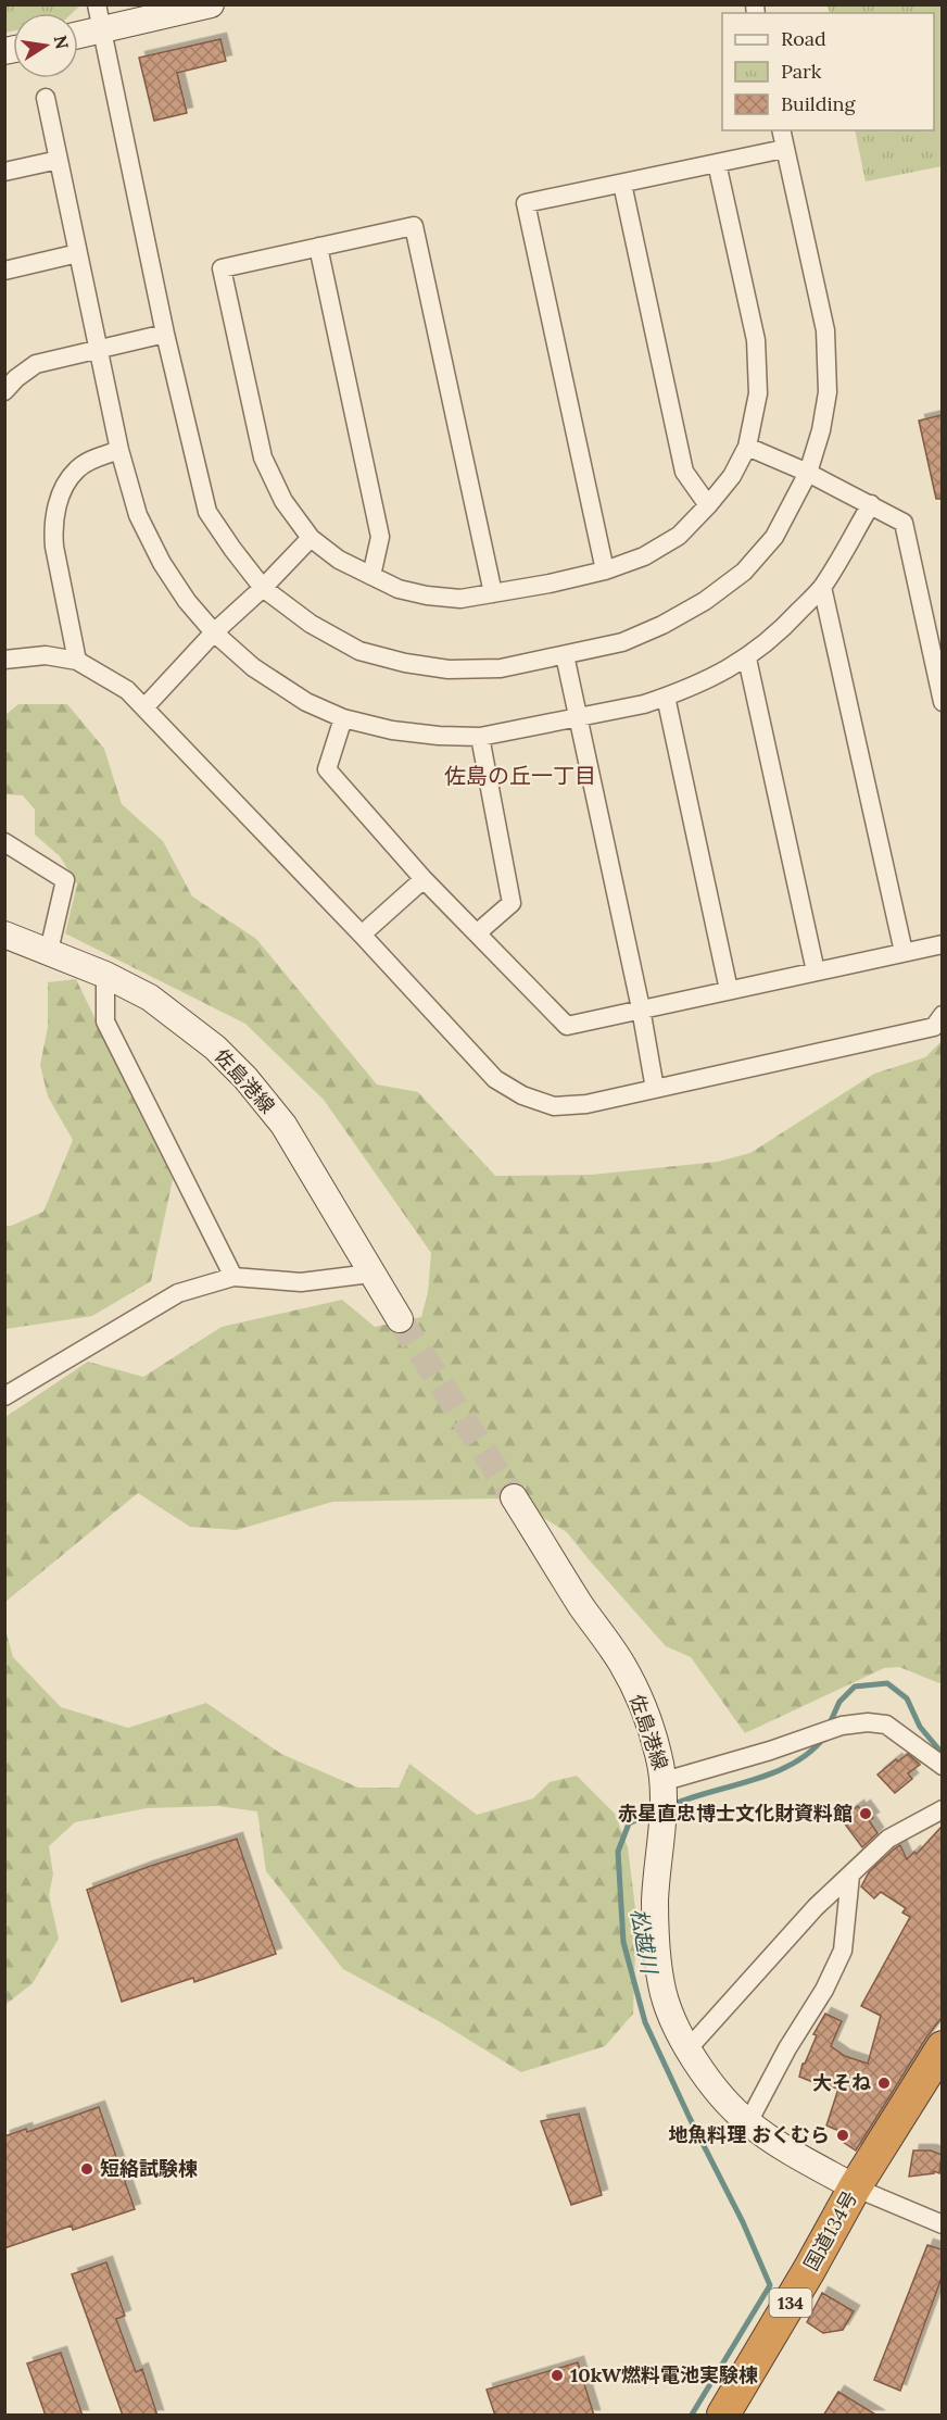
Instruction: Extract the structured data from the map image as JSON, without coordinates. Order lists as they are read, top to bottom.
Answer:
{
  "streets": {
    "highway": ["国道134号", "134"],
    "main road": ["佐島港線"]
  },
  "crossings": [
    ["佐島港線", "国道134号"]
  ],
  "districts": ["佐島の丘一丁目"],
  "water": ["松越川"],
  "places": [
    "赤星直忠博士文化財資料館",
    "大そね",
    "地魚料理 おくむら",
    "短絡試験棟",
    "10kW燃料電池実験棟"
  ],
  "legend": ["Road", "Park", "Building"],
  "north": "right"
}
